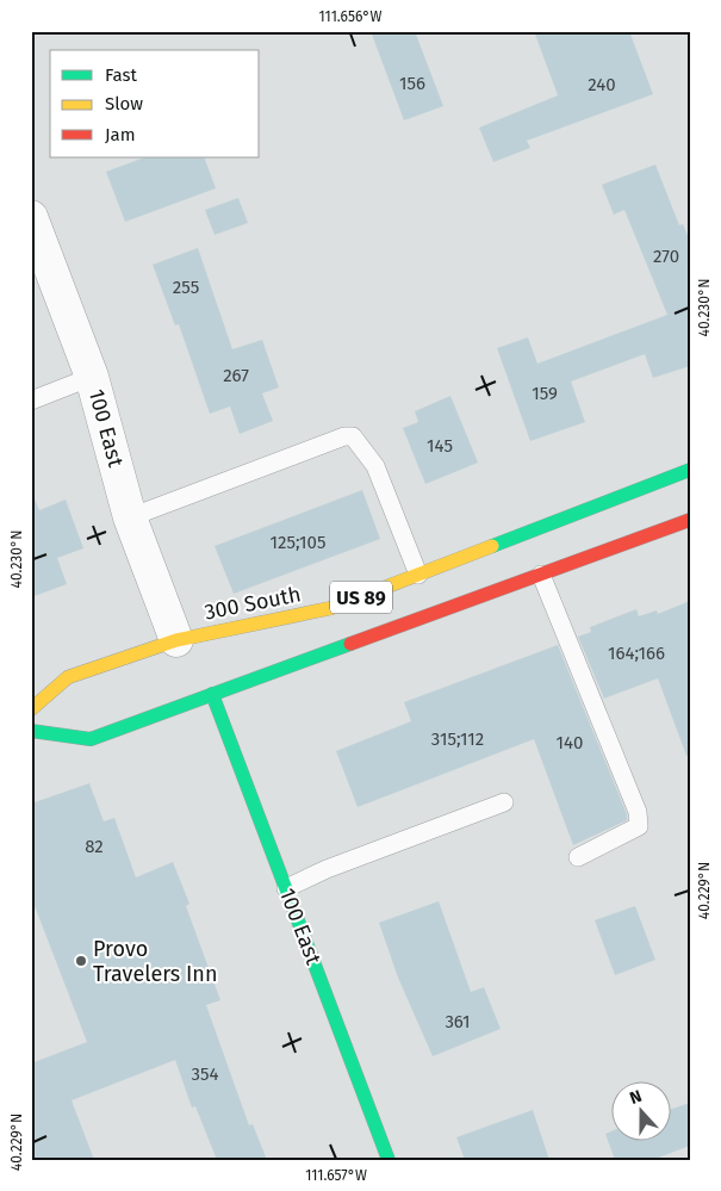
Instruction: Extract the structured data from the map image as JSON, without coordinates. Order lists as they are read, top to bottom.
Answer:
{
  "streets": {
    "main road": ["100 East", "US 89", "300 South"]
  },
  "crossings": [
    ["100 East", "US 89"],
    ["100 East", "300 South"]
  ],
  "places": ["Provo Travelers Inn"],
  "house_numbers": [
    "156",
    "240",
    "270",
    "255",
    "267",
    "159",
    "145",
    "125;105",
    "164;166",
    "315;112",
    "140",
    "82",
    "361",
    "354"
  ],
  "legend": ["Fast", "Slow", "Jam"],
  "north": "top",
  "coordinates": [
    "111.656°W",
    "40.230°N",
    "40.229°N",
    "111.657°W"
  ]
}
